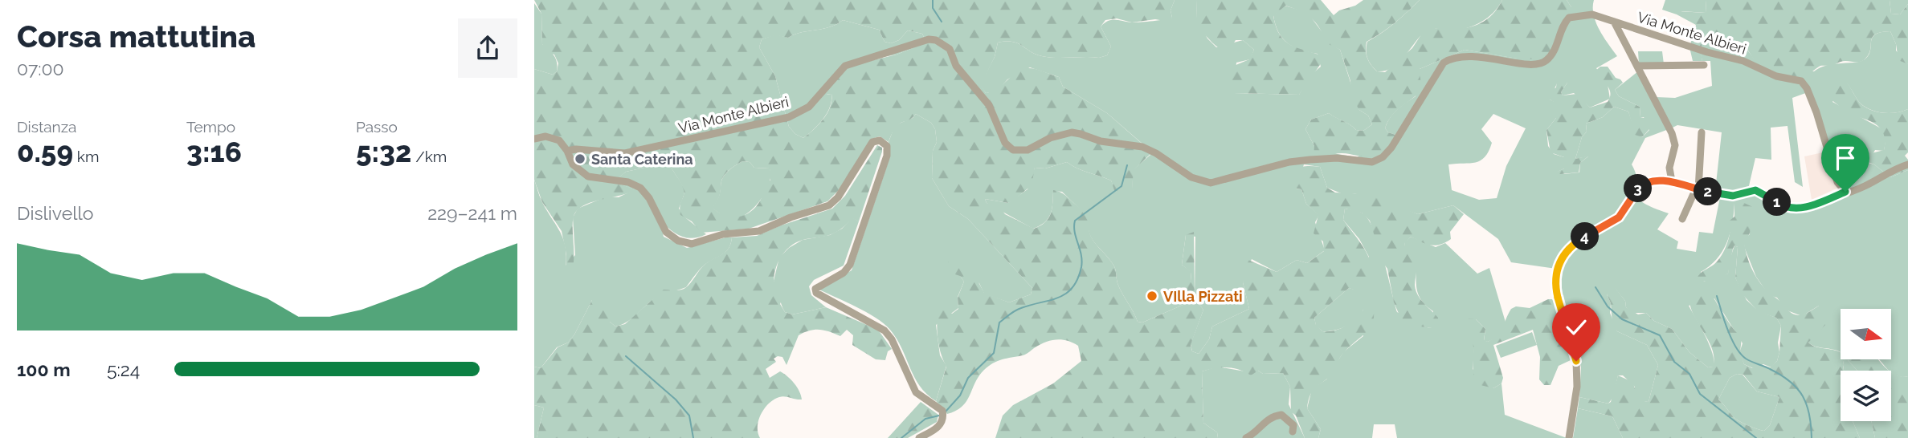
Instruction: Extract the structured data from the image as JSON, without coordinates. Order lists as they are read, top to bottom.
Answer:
{
  "streets": {
    "street": ["Via Monte Albieri"]
  },
  "places": ["Santa Caterina", "VIlla Pizzati"],
  "north": "right",
  "page": {
    "heading": ["Corsa mattutina", "07:00"],
    "stats": [
      ["Distanza", "0.59 km"],
      ["Tempo", "3:16"],
      ["Passo", "5:32 /km"]
    ],
    "pins": [
      "3",
      "2",
      "1",
      "4"
    ],
    "chart": ["Dislivello", "229–241 m"],
    "list": [
      {
        "name": "100 m",
        "note": "5:24"
      }
    ]
  }
}
